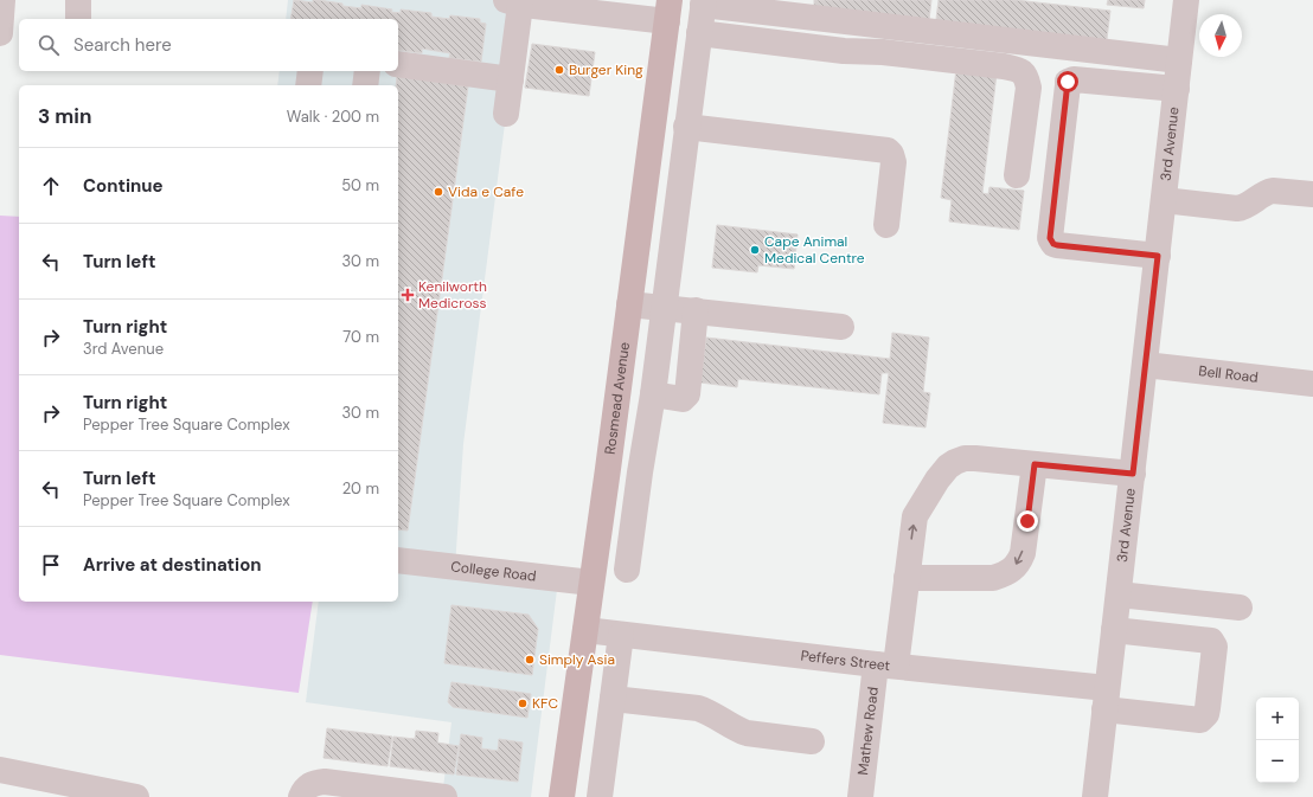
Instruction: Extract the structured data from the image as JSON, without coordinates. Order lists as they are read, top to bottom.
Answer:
{
  "streets": {
    "main road": ["Rosmead Avenue"],
    "street": [
      "3rd Avenue",
      "Bell Road",
      "College Road",
      "Peffers Street",
      "Mathew Road"
    ]
  },
  "crossings": [
    ["3rd Avenue", "Bell Road"],
    ["3rd Avenue", "Peffers Street"],
    ["3rd Avenue", "Mathew Road"],
    ["Rosmead Avenue", "College Road"],
    ["Rosmead Avenue", "Peffers Street"],
    ["Peffers Street", "Mathew Road"]
  ],
  "places": {
    "other": [
      "Burger King",
      "Vida e Cafe",
      "Cape Animal Medical Centre",
      "Simply Asia",
      "KFC"
    ],
    "health": ["Kenilworth Medicross"]
  },
  "north": "bottom",
  "page": {
    "search": "Search here",
    "heading": ["3 min", "Walk · 200 m"],
    "list": [
      ["Continue", "50 m"],
      ["Turn left", "30 m"],
      ["Turn right", "3rd Avenue", "70 m"],
      ["Turn right", "Pepper Tree Square Complex", "30 m"],
      ["Turn left", "Pepper Tree Square Complex", "20 m"],
      "Arrive at destination"
    ],
    "map_buttons": ["+", "−"]
  }
}
